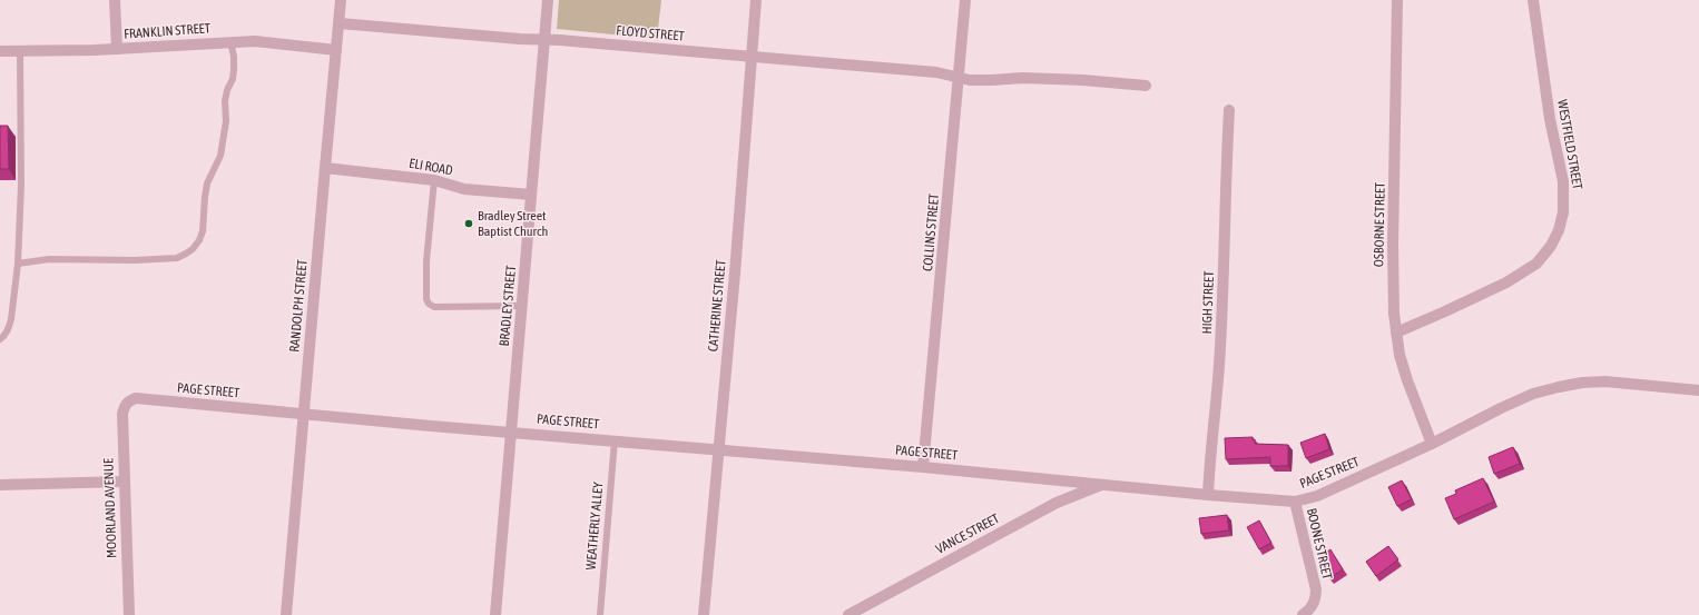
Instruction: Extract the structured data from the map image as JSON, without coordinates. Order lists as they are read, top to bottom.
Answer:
{
  "streets": {
    "street": [
      "FRANKLIN STREET",
      "FLOYD STREET",
      "WESTFIELD STREET",
      "ELI ROAD",
      "OSBORNE STREET",
      "COLLINS STREET",
      "HIGH STREET",
      "RANDOLPH STREET",
      "BRADLEY STREET",
      "CATHERINE STREET",
      "PAGE STREET",
      "MOORLAND AVENUE",
      "VANCE STREET",
      "BOONE STREET"
    ],
    "lane": ["WEATHERLY ALLEY"]
  },
  "crossings": [
    ["FRANKLIN STREET", "RANDOLPH STREET"],
    ["FLOYD STREET", "COLLINS STREET"],
    ["FLOYD STREET", "RANDOLPH STREET"],
    ["FLOYD STREET", "BRADLEY STREET"],
    ["FLOYD STREET", "CATHERINE STREET"],
    ["WESTFIELD STREET", "OSBORNE STREET"],
    ["ELI ROAD", "RANDOLPH STREET"],
    ["ELI ROAD", "BRADLEY STREET"],
    ["OSBORNE STREET", "PAGE STREET"],
    ["COLLINS STREET", "PAGE STREET"],
    ["HIGH STREET", "PAGE STREET"],
    ["RANDOLPH STREET", "PAGE STREET"],
    ["BRADLEY STREET", "PAGE STREET"],
    ["CATHERINE STREET", "PAGE STREET"],
    ["PAGE STREET", "MOORLAND AVENUE"],
    ["PAGE STREET", "WEATHERLY ALLEY"],
    ["PAGE STREET", "VANCE STREET"],
    ["PAGE STREET", "BOONE STREET"]
  ],
  "places": ["Bradley Street Baptist Church"]
}
